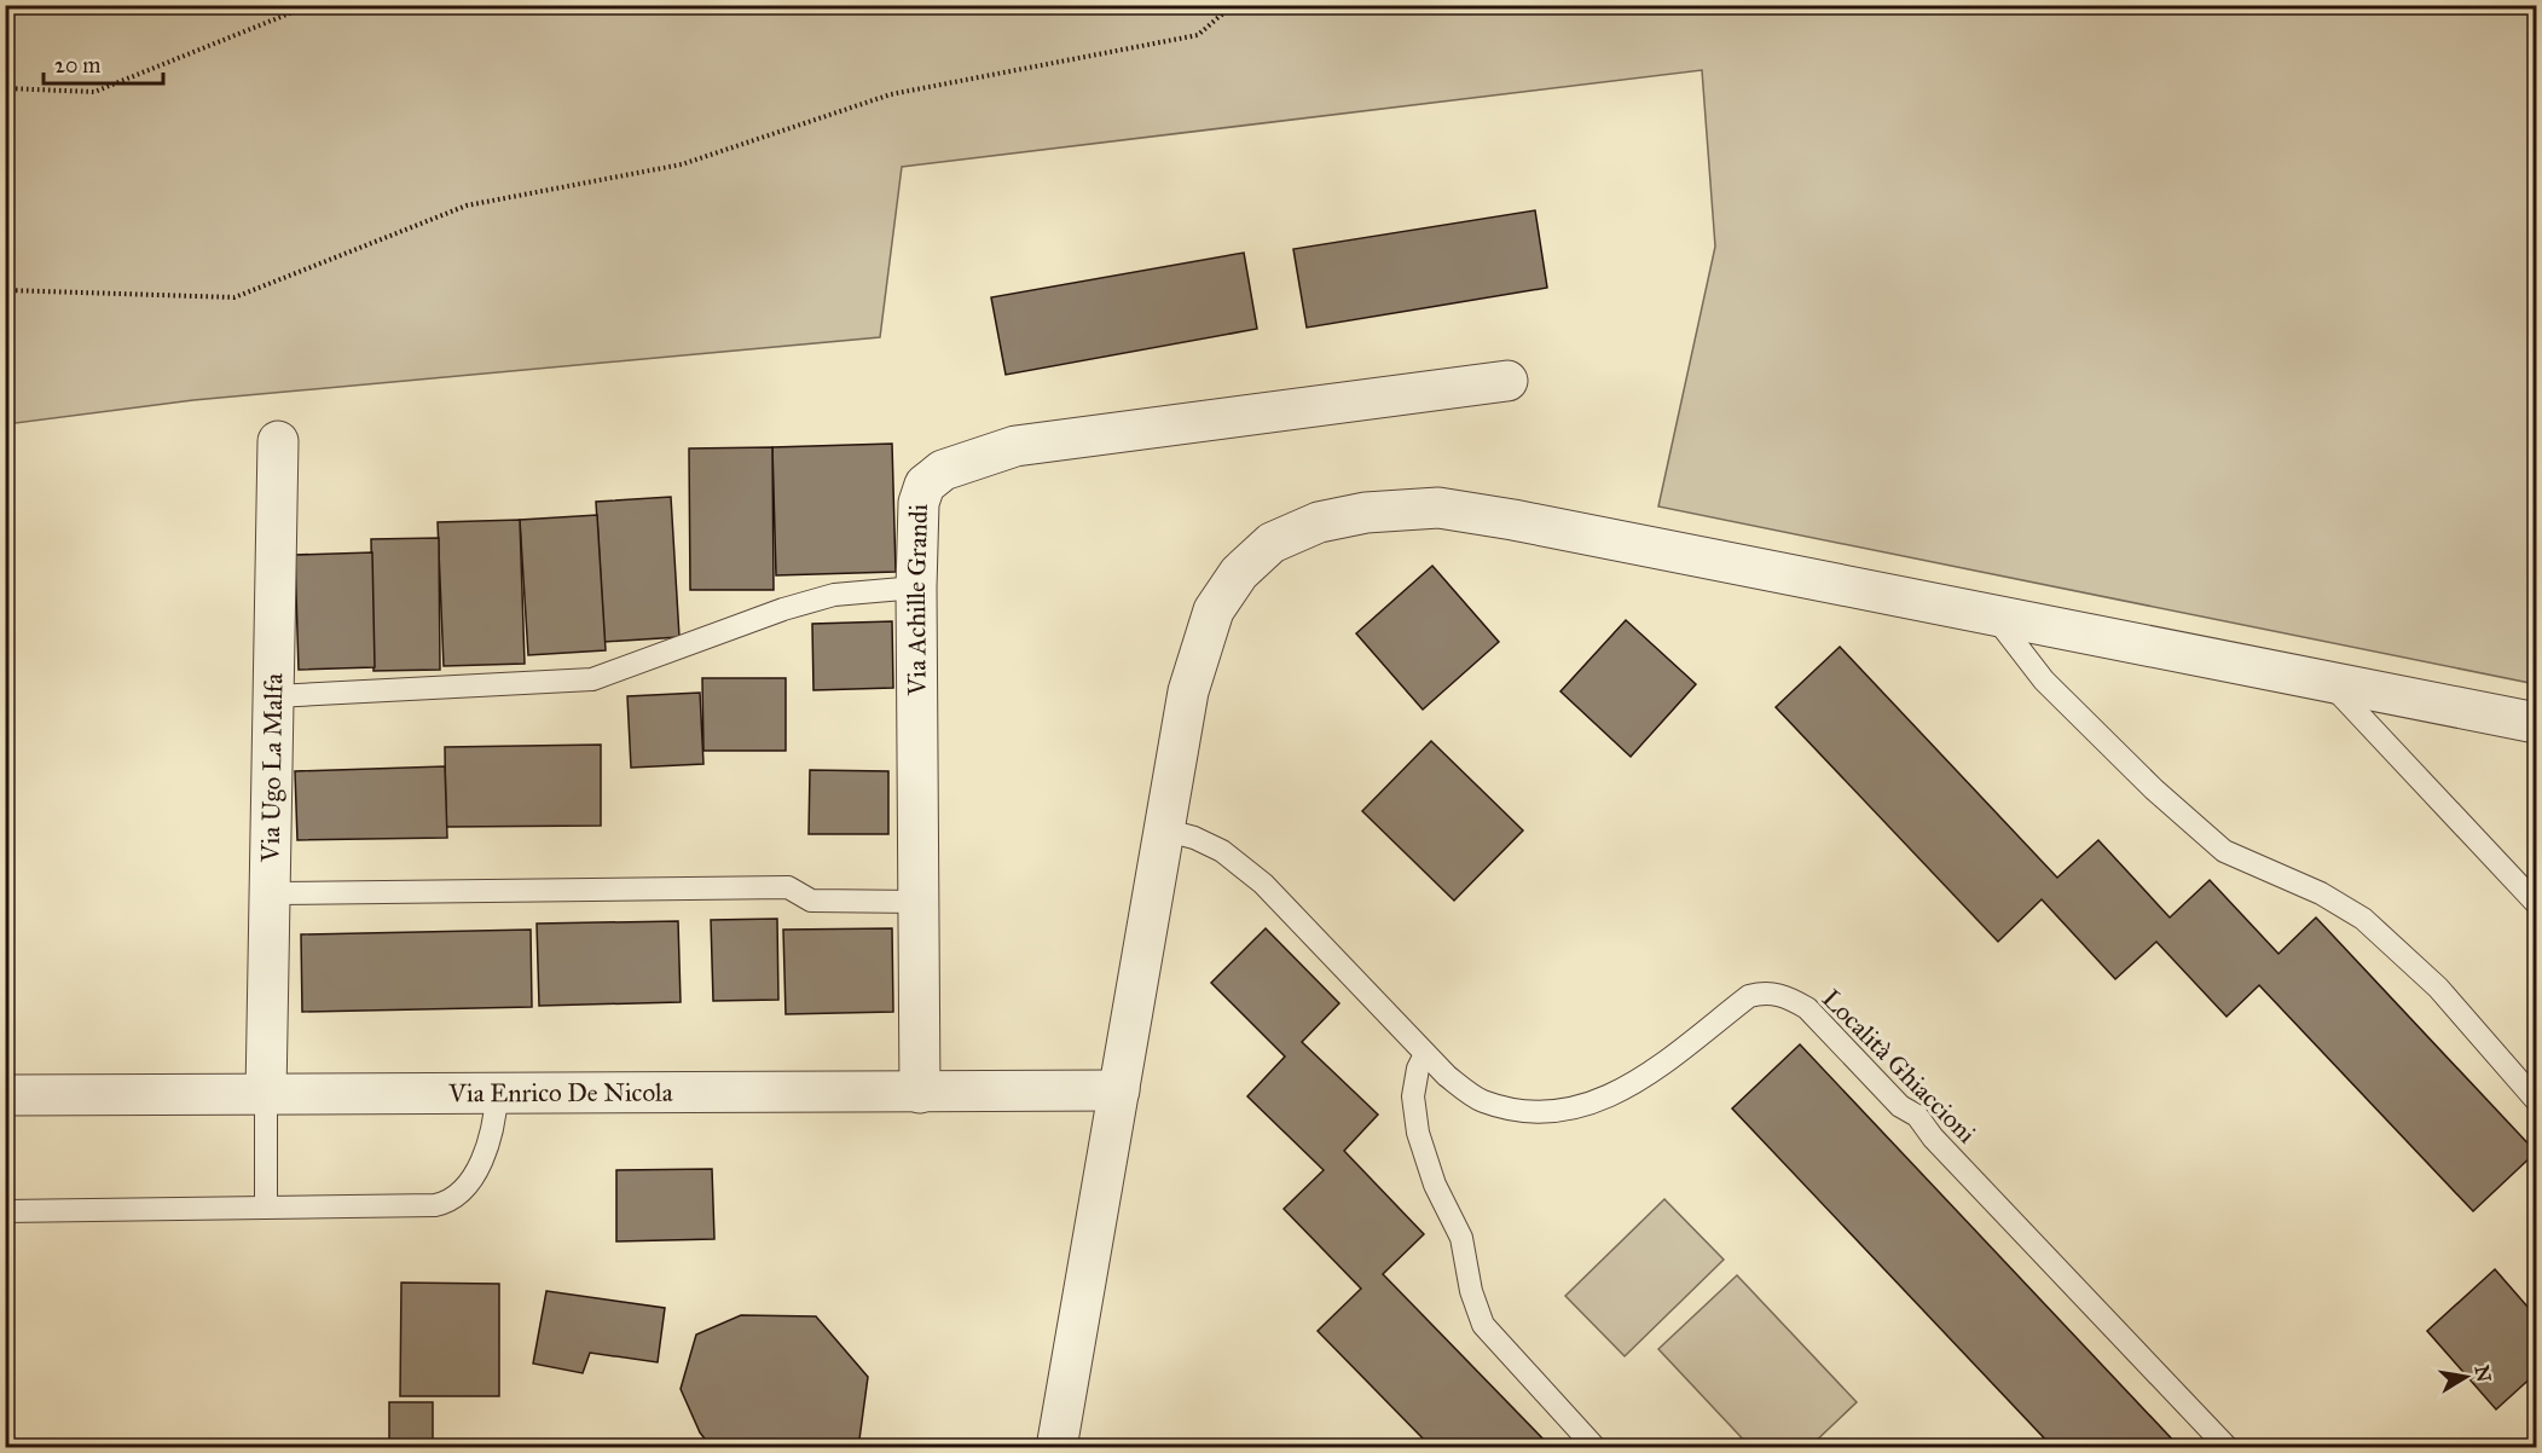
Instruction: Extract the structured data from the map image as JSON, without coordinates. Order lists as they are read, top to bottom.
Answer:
{
  "streets": {
    "street": ["Via Achille Grandi", "Via Ugo La Malfa", "Via Enrico De Nicola"],
    "lane": ["Località Ghiaccioni"]
  },
  "crossings": [
    ["Via Achille Grandi", "Via Enrico De Nicola"],
    ["Via Ugo La Malfa", "Via Enrico De Nicola"]
  ],
  "scale_bar": "20 m",
  "north": "right"
}
